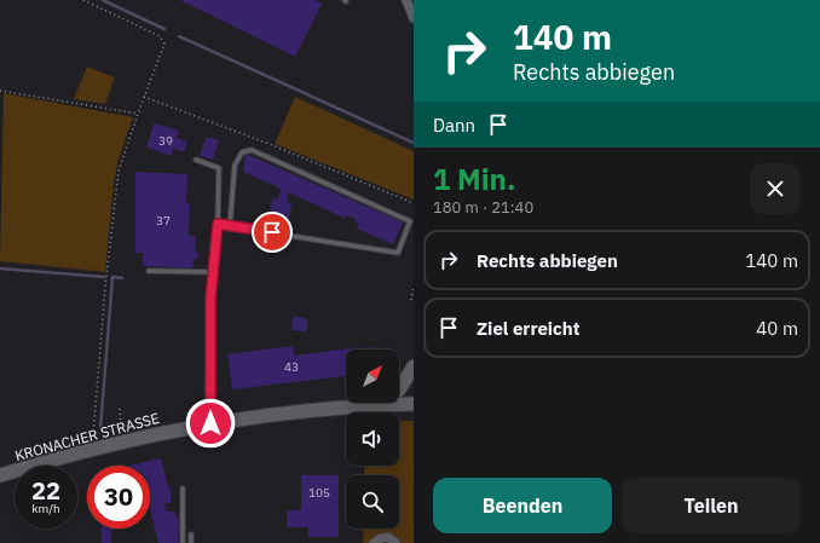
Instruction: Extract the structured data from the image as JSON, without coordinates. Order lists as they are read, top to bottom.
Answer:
{
  "streets": {
    "street": ["KRONACHER STRASSE"]
  },
  "house_numbers": [
    "39",
    "37",
    "43",
    "105"
  ],
  "north": "top right",
  "page": {
    "turn": ["140 m", "Rechts abbiegen"],
    "then": "Dann",
    "heading": ["1 Min.", "180 m · 21:40"],
    "list": [
      {
        "name": "Rechts abbiegen",
        "value": "140 m"
      },
      {
        "name": "Ziel erreicht",
        "value": "40 m"
      }
    ],
    "speed": "22 km/h",
    "limit": "30",
    "buttons": ["Beenden", "Teilen"]
  }
}
